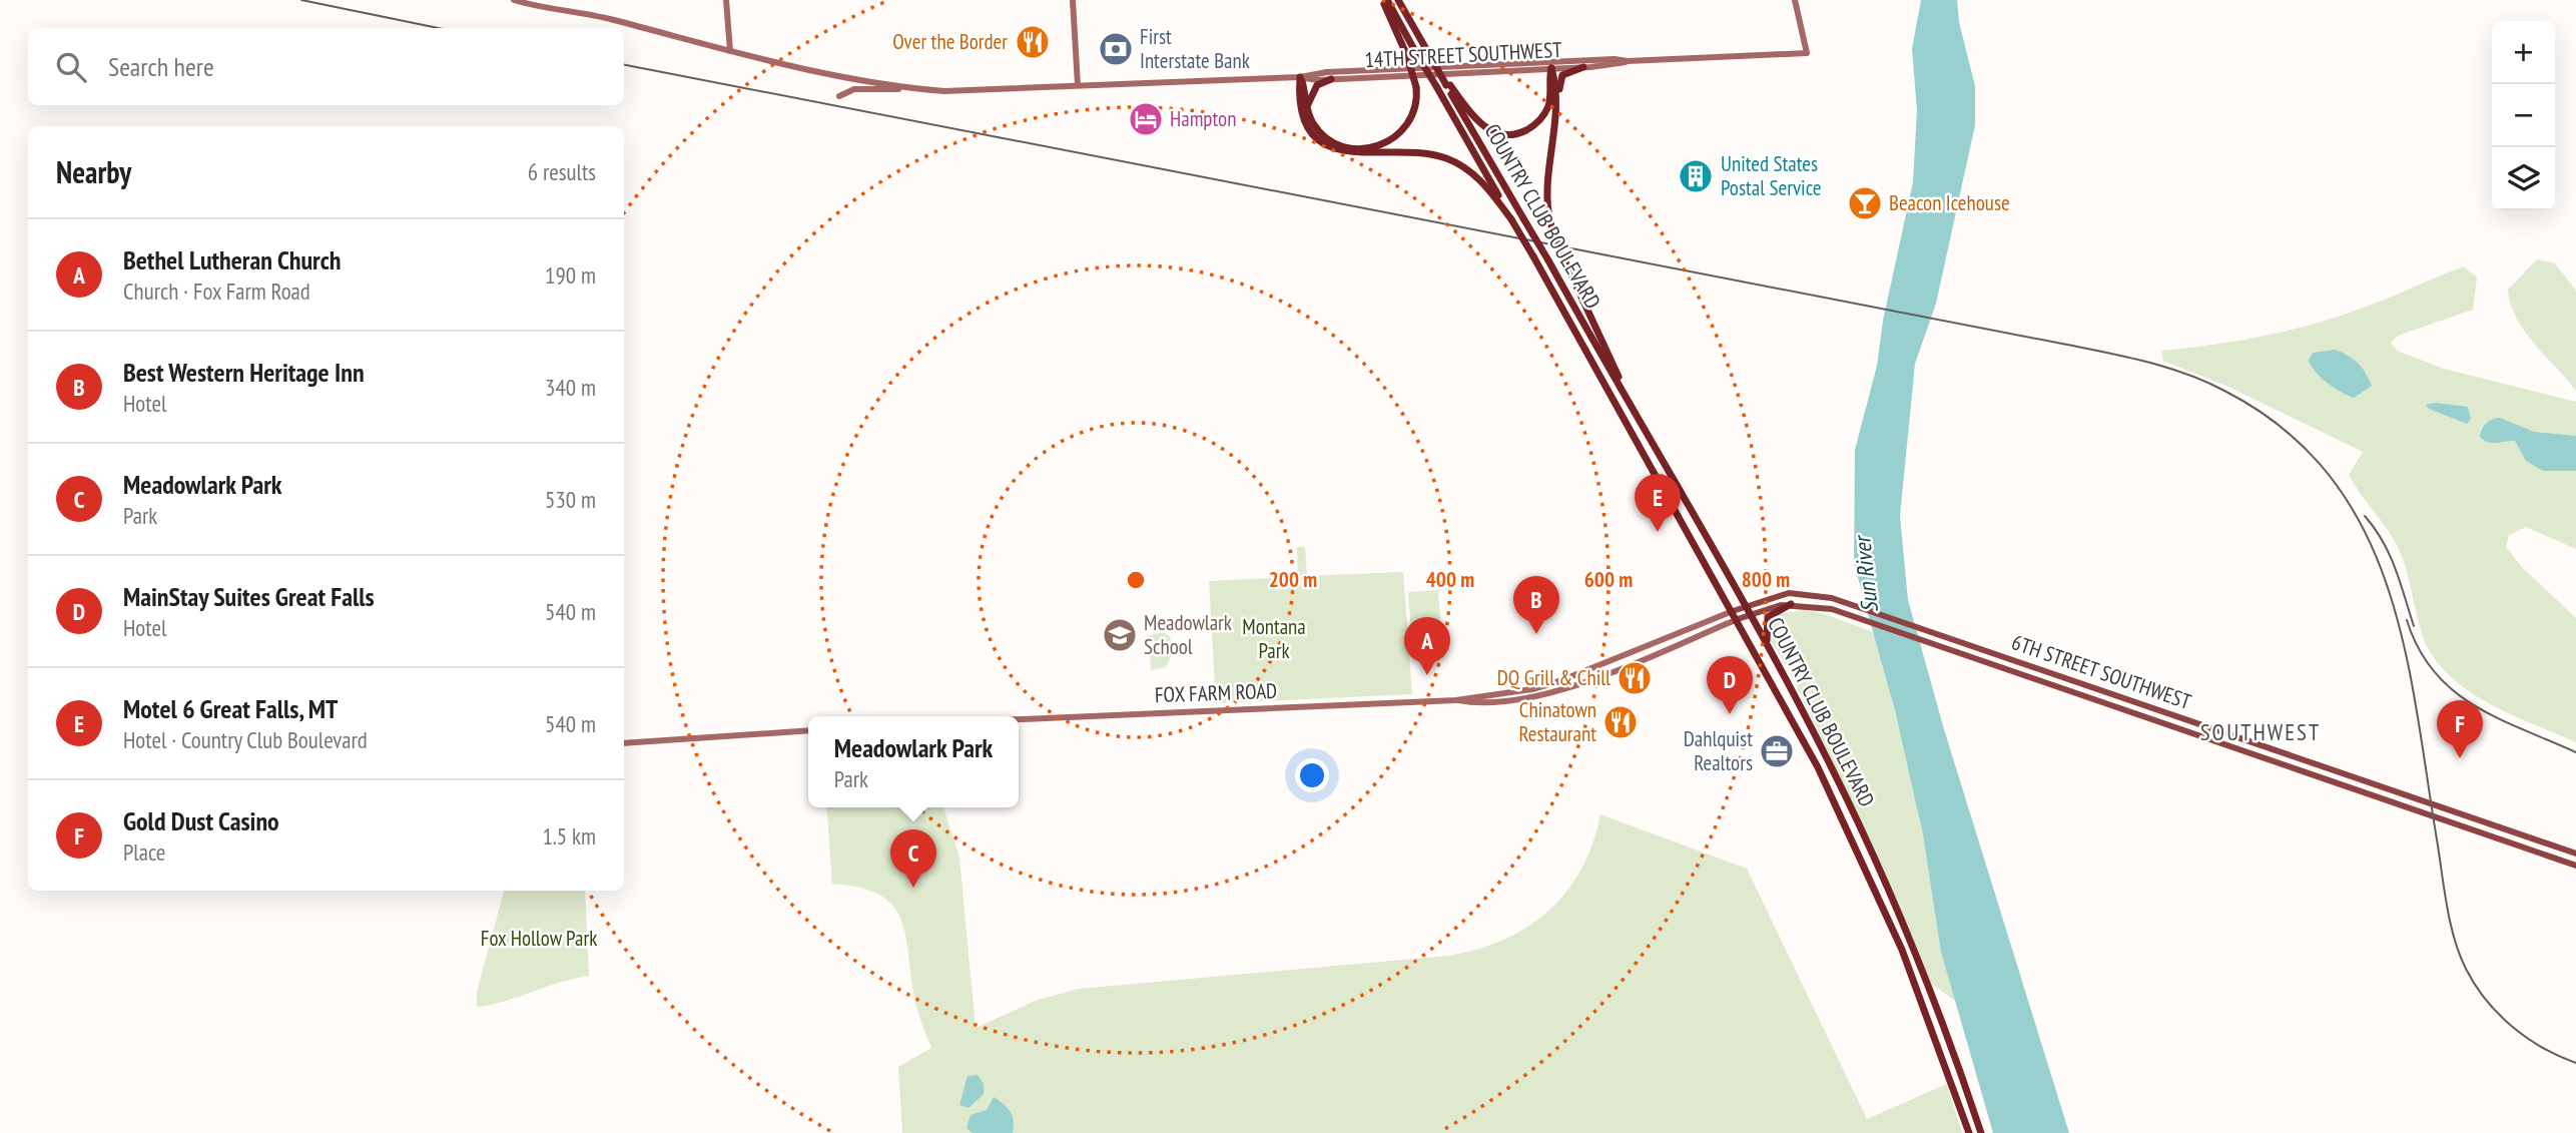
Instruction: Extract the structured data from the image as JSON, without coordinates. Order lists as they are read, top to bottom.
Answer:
{
  "streets": {
    "highway": ["COUNTRY CLUB BOULEVARD"],
    "main road": ["6TH STREET SOUTHWEST"],
    "street": ["14TH STREET SOUTHWEST", "FOX FARM ROAD"]
  },
  "crossings": [
    ["COUNTRY CLUB BOULEVARD", "6TH STREET SOUTHWEST"],
    ["COUNTRY CLUB BOULEVARD", "FOX FARM ROAD"],
    ["6TH STREET SOUTHWEST", "FOX FARM ROAD"]
  ],
  "districts": ["SOUTHWEST"],
  "water": ["Sun River"],
  "parks": ["Montana Park", "Fox Hollow Park"],
  "places": {
    "restaurant": ["Over the Border", "DQ Grill & Chill", "Chinatown Restaurant"],
    "bank": ["First Interstate Bank"],
    "hotel": ["Hampton"],
    "building": ["United States Postal Service"],
    "bar": ["Beacon Icehouse"],
    "school or university": ["Meadowlark School"],
    "office": ["Dahlquist Realtors"]
  },
  "page": {
    "map_buttons": ["+", "−"],
    "search": "Search here",
    "heading": ["Nearby", "6 results"],
    "list": [
      {
        "mark": "A",
        "name": "Bethel Lutheran Church",
        "note": "Church · Fox Farm Road",
        "value": "190 m"
      },
      {
        "mark": "B",
        "name": "Best Western Heritage Inn",
        "note": "Hotel",
        "value": "340 m"
      },
      {
        "mark": "C",
        "name": "Meadowlark Park",
        "note": "Park",
        "value": "530 m"
      },
      {
        "mark": "D",
        "name": "MainStay Suites Great Falls",
        "note": "Hotel",
        "value": "540 m"
      },
      {
        "mark": "E",
        "name": "Motel 6 Great Falls, MT",
        "note": "Hotel · Country Club Boulevard",
        "value": "540 m"
      },
      {
        "mark": "F",
        "name": "Gold Dust Casino",
        "note": "Place",
        "value": "1.5 km"
      }
    ],
    "pins": [
      "E",
      "B",
      "A",
      "D",
      "F",
      "C"
    ],
    "popup": ["Meadowlark Park", "Park"]
  },
  "rings": [
    "200 m",
    "400 m",
    "600 m",
    "800 m"
  ]
}
